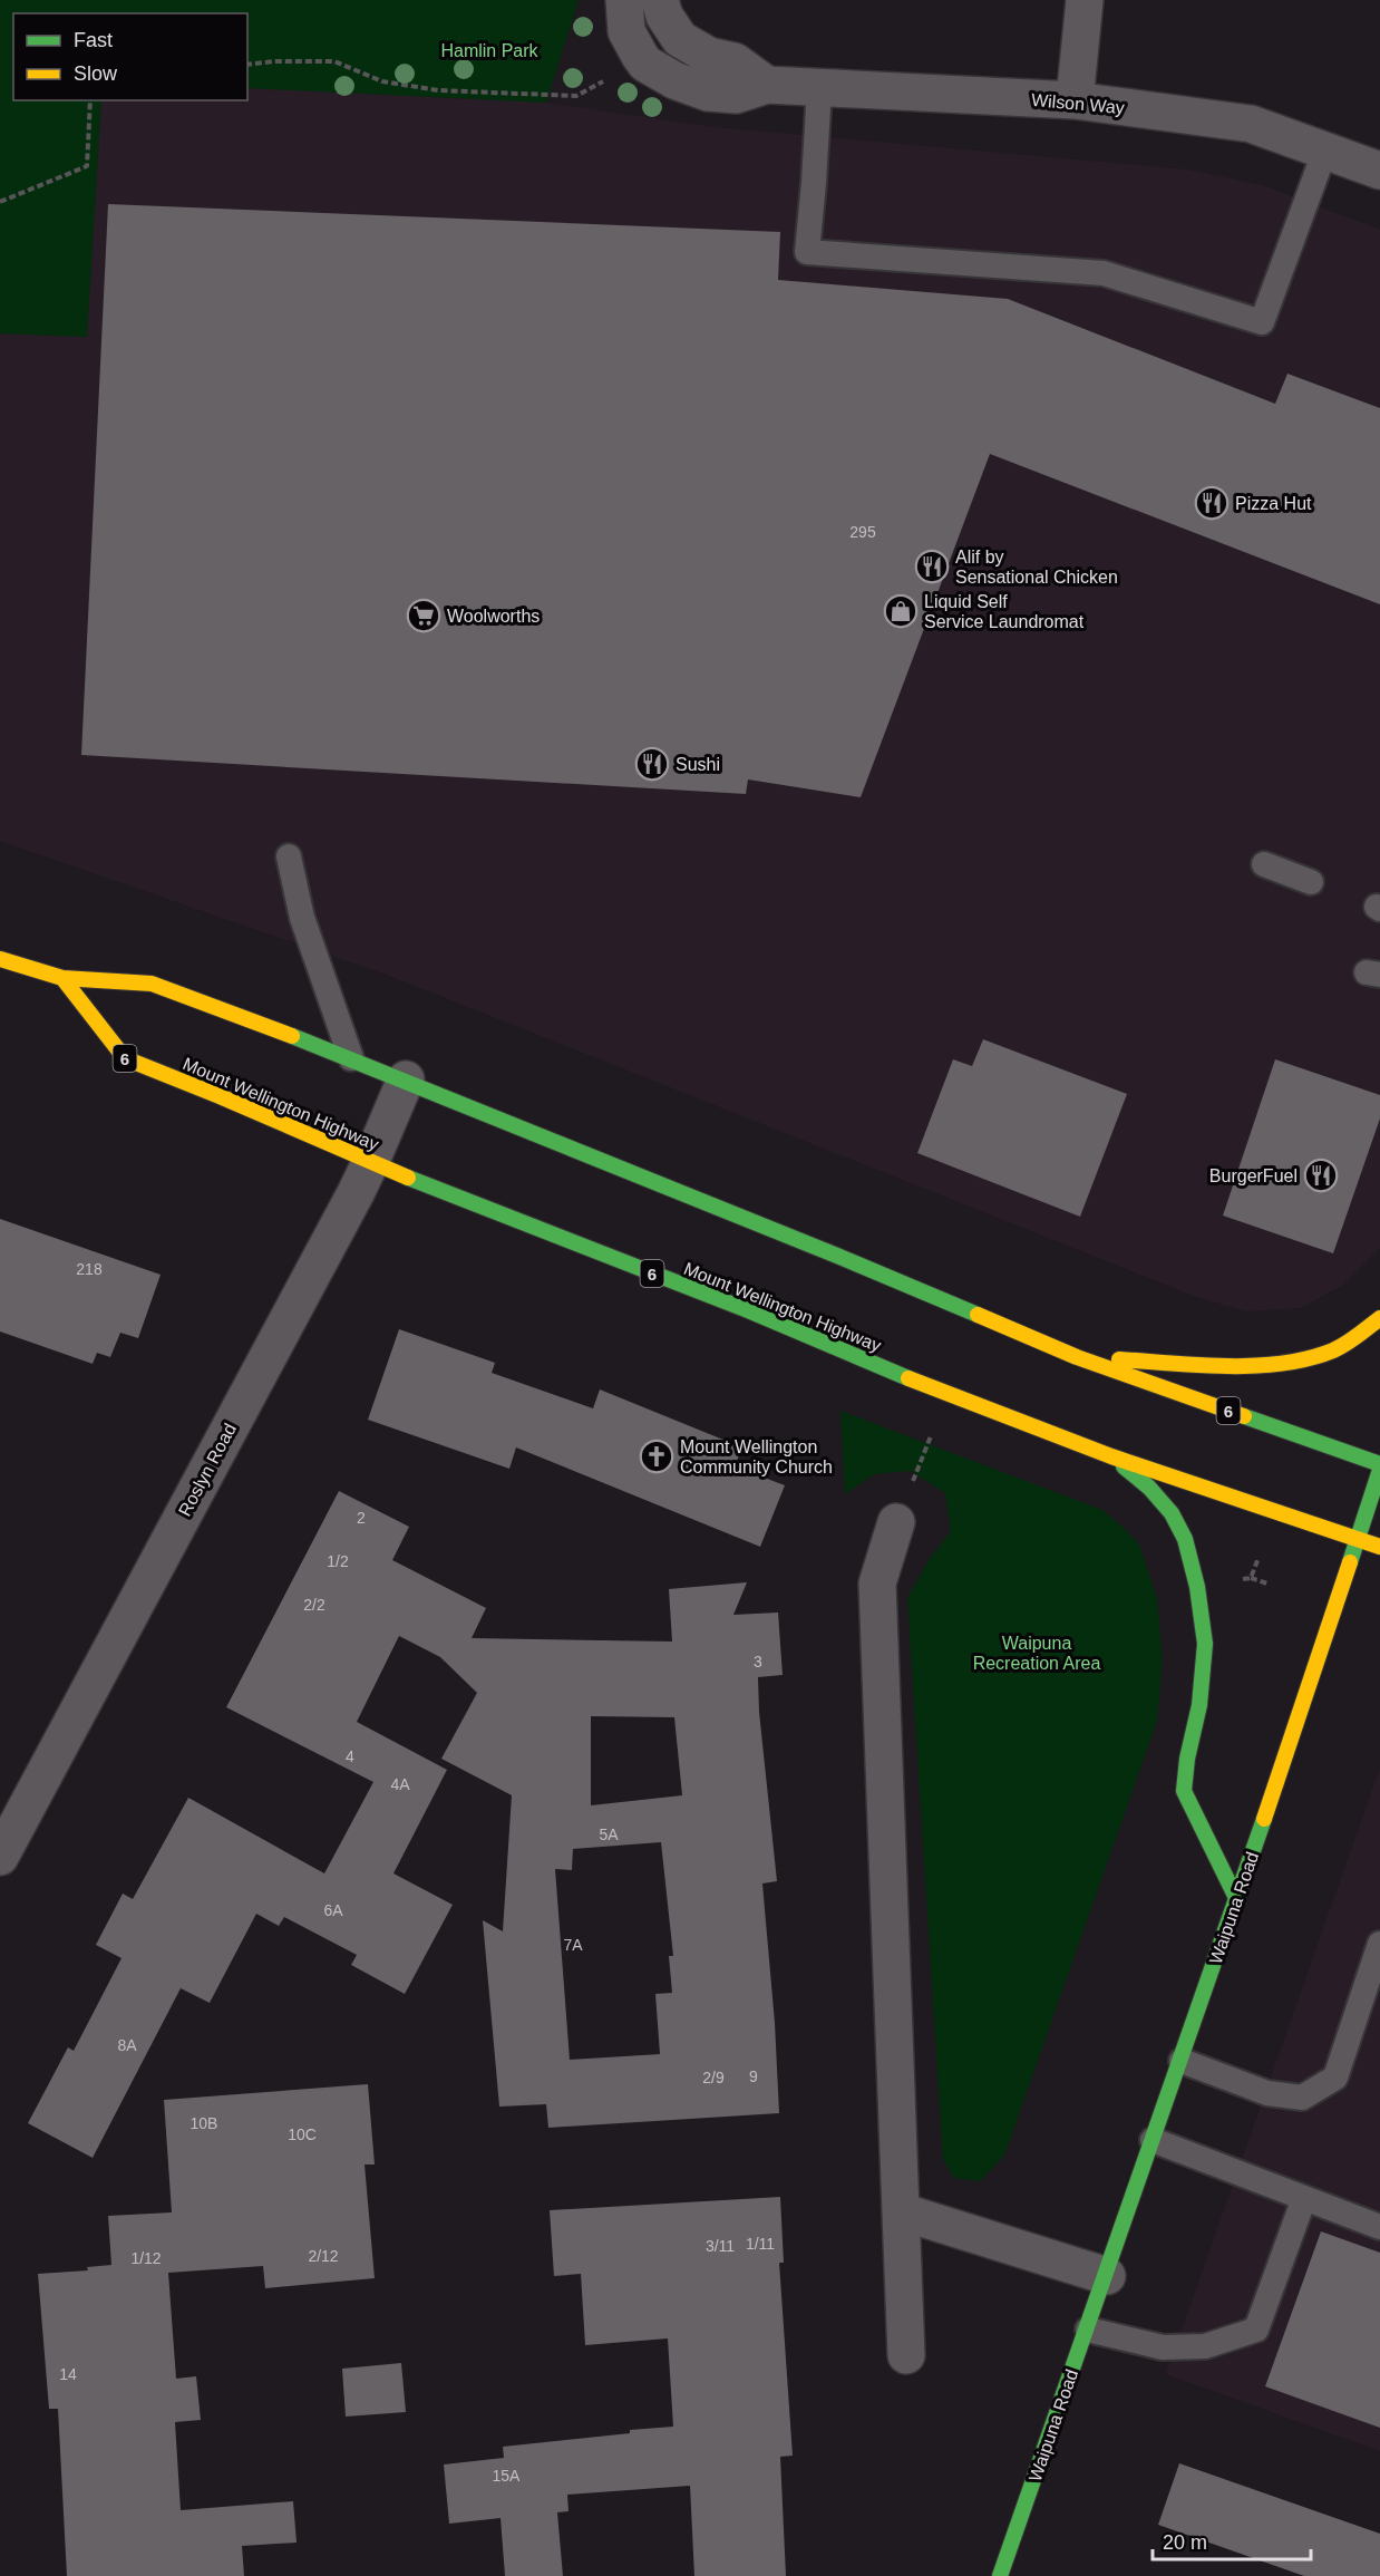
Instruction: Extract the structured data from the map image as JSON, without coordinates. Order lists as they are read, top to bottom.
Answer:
{
  "streets": {
    "main road": ["6", "Mount Wellington Highway", "Waipuna Road"],
    "street": ["Wilson Way", "Roslyn Road"]
  },
  "crossings": [
    ["6", "Mount Wellington Highway"],
    ["6", "Roslyn Road"],
    ["Mount Wellington Highway", "Roslyn Road"],
    ["Mount Wellington Highway", "Waipuna Road"]
  ],
  "parks": ["Hamlin Park", "Waipuna Recreation Area"],
  "places": {
    "restaurant": [
      "Pizza Hut",
      "Alif by Sensational Chicken",
      "Sushi",
      "BurgerFuel"
    ],
    "shop": ["Liquid Self Service Laundromat"],
    "supermarket": ["Woolworths"],
    "church": ["Mount Wellington Community Church"]
  },
  "house_numbers": [
    "295",
    "218",
    "2",
    "1/2",
    "2/2",
    "3",
    "4",
    "4A",
    "5A",
    "6A",
    "7A",
    "8A",
    "9",
    "2/9",
    "10B",
    "10C",
    "1/11",
    "3/11",
    "2/12",
    "1/12",
    "14",
    "15A"
  ],
  "legend": ["Fast", "Slow"],
  "scale_bar": "20 m"
}
